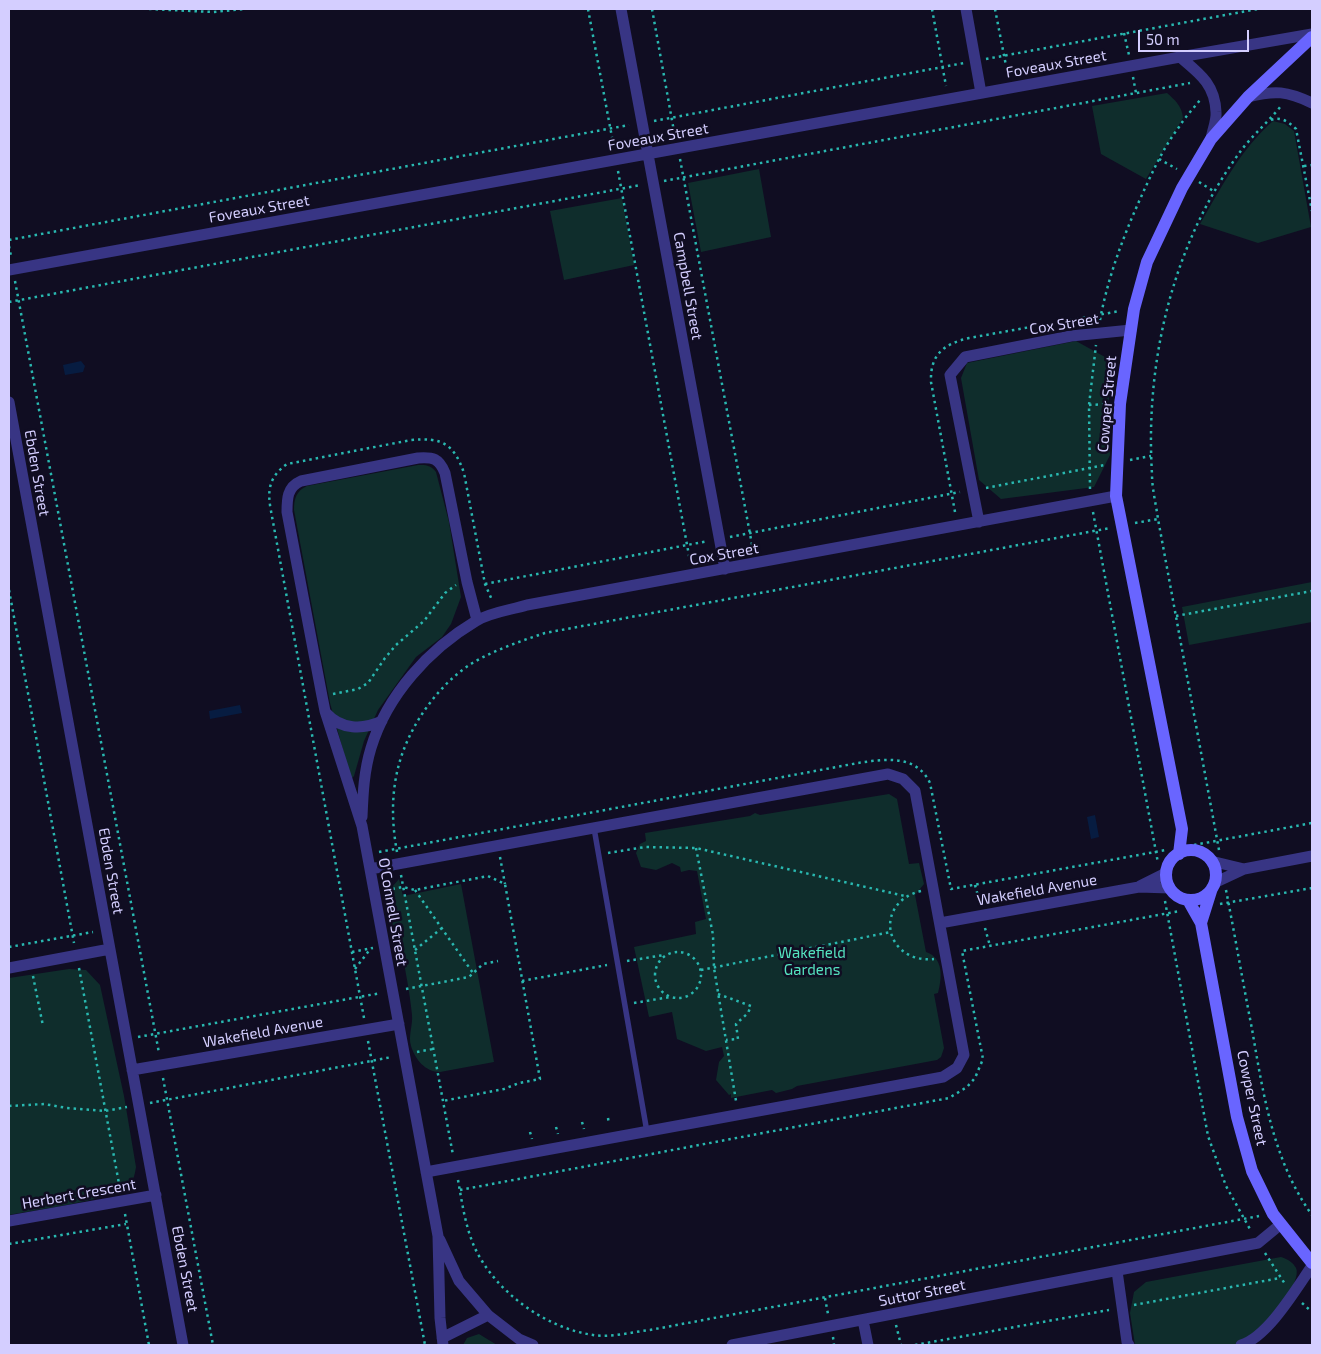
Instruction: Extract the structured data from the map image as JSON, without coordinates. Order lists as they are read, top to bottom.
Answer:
{
  "streets": {
    "street": [
      "Foveaux Street",
      "Campbell Street",
      "Cox Street",
      "Cowper Street",
      "Ebden Street",
      "Wakefield Avenue",
      "O'Connell Street",
      "Herbert Crescent",
      "Suttor Street"
    ]
  },
  "crossings": [
    ["Foveaux Street", "Campbell Street"],
    ["Foveaux Street", "Cowper Street"],
    ["Campbell Street", "Cox Street"],
    ["Cox Street", "Cowper Street"],
    ["Cox Street", "O'Connell Street"],
    ["Cowper Street", "Wakefield Avenue"],
    ["Cowper Street", "Suttor Street"],
    ["Ebden Street", "Wakefield Avenue"],
    ["Ebden Street", "Herbert Crescent"],
    ["Wakefield Avenue", "O'Connell Street"]
  ],
  "parks": ["Wakefield Gardens"],
  "scale_bar": "50 m"
}
